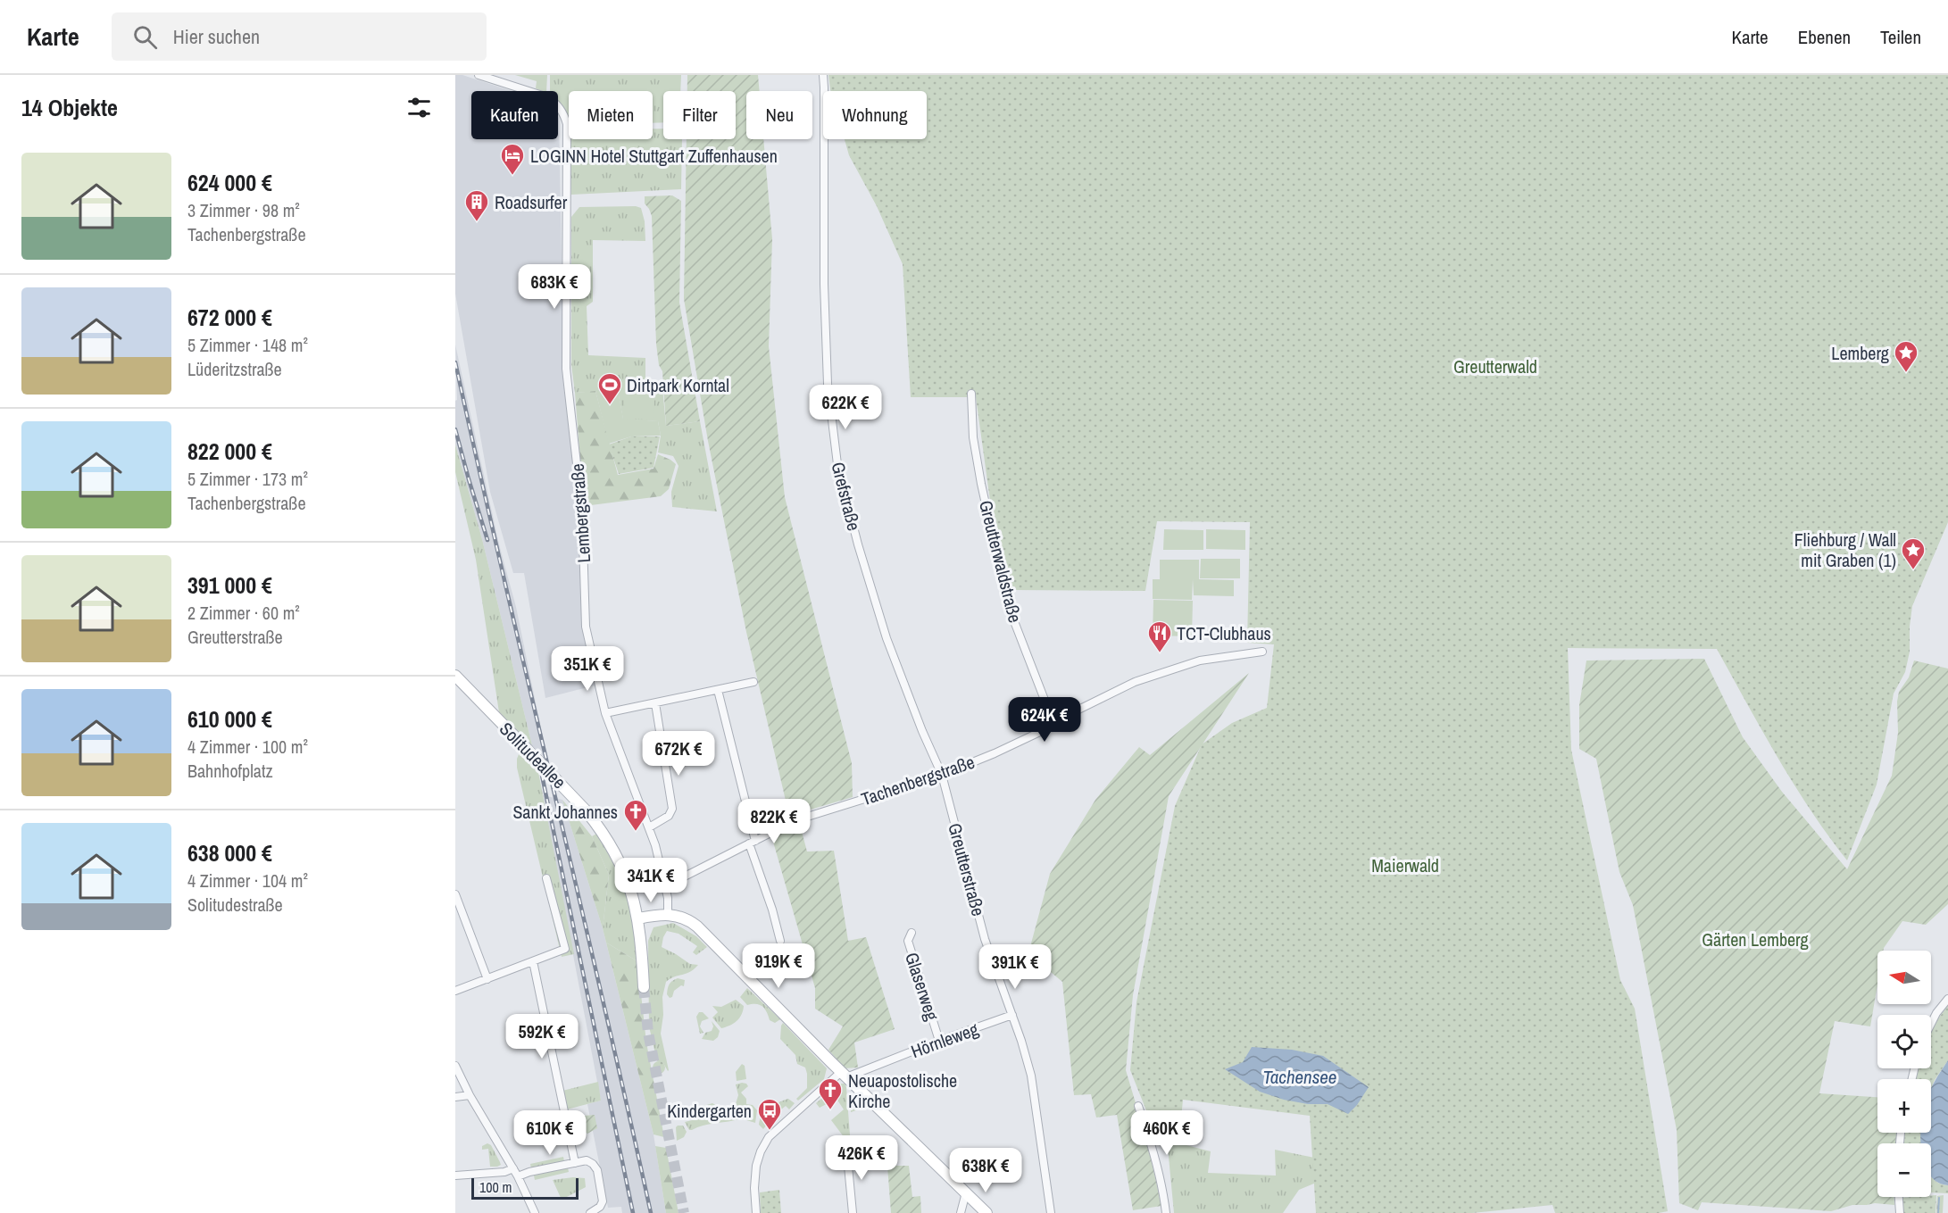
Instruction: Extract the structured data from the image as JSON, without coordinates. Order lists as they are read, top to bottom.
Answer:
{
  "streets": {
    "main road": ["Solitudeallee"],
    "street": [
      "Grefstraße",
      "Lembergstraße",
      "Greutterwaldstraße",
      "Tachenbergstraße",
      "Greutterstraße",
      "Glaserweg",
      "Hörnleweg"
    ]
  },
  "crossings": [
    ["Grefstraße", "Tachenbergstraße"],
    ["Grefstraße", "Greutterstraße"],
    ["Lembergstraße", "Tachenbergstraße"],
    ["Greutterwaldstraße", "Tachenbergstraße"],
    ["Tachenbergstraße", "Greutterstraße"],
    ["Greutterstraße", "Hörnleweg"],
    ["Glaserweg", "Hörnleweg"]
  ],
  "water": ["Tachensee"],
  "parks": ["Greutterwald", "Maierwald", "Gärten Lemberg"],
  "places": {
    "hotel": ["LOGINN Hotel Stuttgart Zuffenhausen"],
    "building": ["Roadsurfer"],
    "place": ["Lemberg", "Fliehburg / Wall mit Graben (1)"],
    "sports": ["Dirtpark Korntal"],
    "restaurant": ["TCT-Clubhaus"],
    "church": ["Sankt Johannes", "Neuapostolische Kirche"],
    "bus stop": ["Kindergarten"]
  },
  "scale_bar": "100 m",
  "north": "left",
  "page": {
    "header": "Karte",
    "search": "Hier suchen",
    "nav": ["Karte", "Ebenen", "Teilen"],
    "heading": "14 Objekte",
    "chip": [
      "Kaufen",
      "Mieten",
      "Filter",
      "Neu",
      "Wohnung"
    ],
    "list": [
      {
        "name": "624 000 €",
        "note": "3 Zimmer · 98 m² · Tachenbergstraße"
      },
      {
        "name": "672 000 €",
        "note": "5 Zimmer · 148 m² · Lüderitzstraße"
      },
      {
        "name": "822 000 €",
        "note": "5 Zimmer · 173 m² · Tachenbergstraße"
      },
      {
        "name": "391 000 €",
        "note": "2 Zimmer · 60 m² · Greutterstraße"
      },
      {
        "name": "610 000 €",
        "note": "4 Zimmer · 100 m² · Bahnhofplatz"
      },
      {
        "name": "638 000 €",
        "note": "4 Zimmer · 104 m² · Solitudestraße"
      }
    ],
    "price": [
      "683K €",
      "622K €",
      "351K €",
      "624K €",
      "672K €",
      "822K €",
      "341K €",
      "919K €",
      "391K €",
      "592K €",
      "610K €",
      "460K €",
      "426K €",
      "638K €"
    ],
    "map_buttons": ["+", "−"],
    "scale": "100 m"
  }
}
